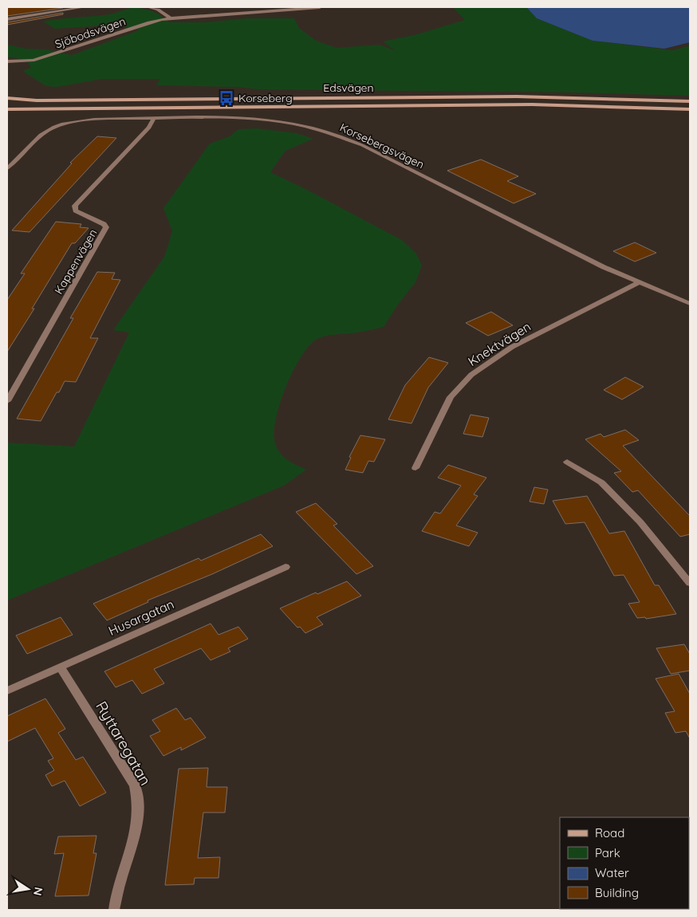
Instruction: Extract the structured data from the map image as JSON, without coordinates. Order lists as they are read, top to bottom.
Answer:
{
  "streets": {
    "main road": ["Edsvägen"],
    "street": [
      "Sjöbodsvägen",
      "Korsebergsvägen",
      "Kappenvägen",
      "Knektvägen",
      "Husargatan",
      "Ryttaregatan"
    ]
  },
  "crossings": [
    ["Korsebergsvägen", "Kappenvägen"],
    ["Korsebergsvägen", "Knektvägen"],
    ["Husargatan", "Ryttaregatan"]
  ],
  "places": {
    "bus stop": ["Korseberg"]
  },
  "legend": [
    "Road",
    "Park",
    "Water",
    "Building"
  ],
  "north": "right"
}
